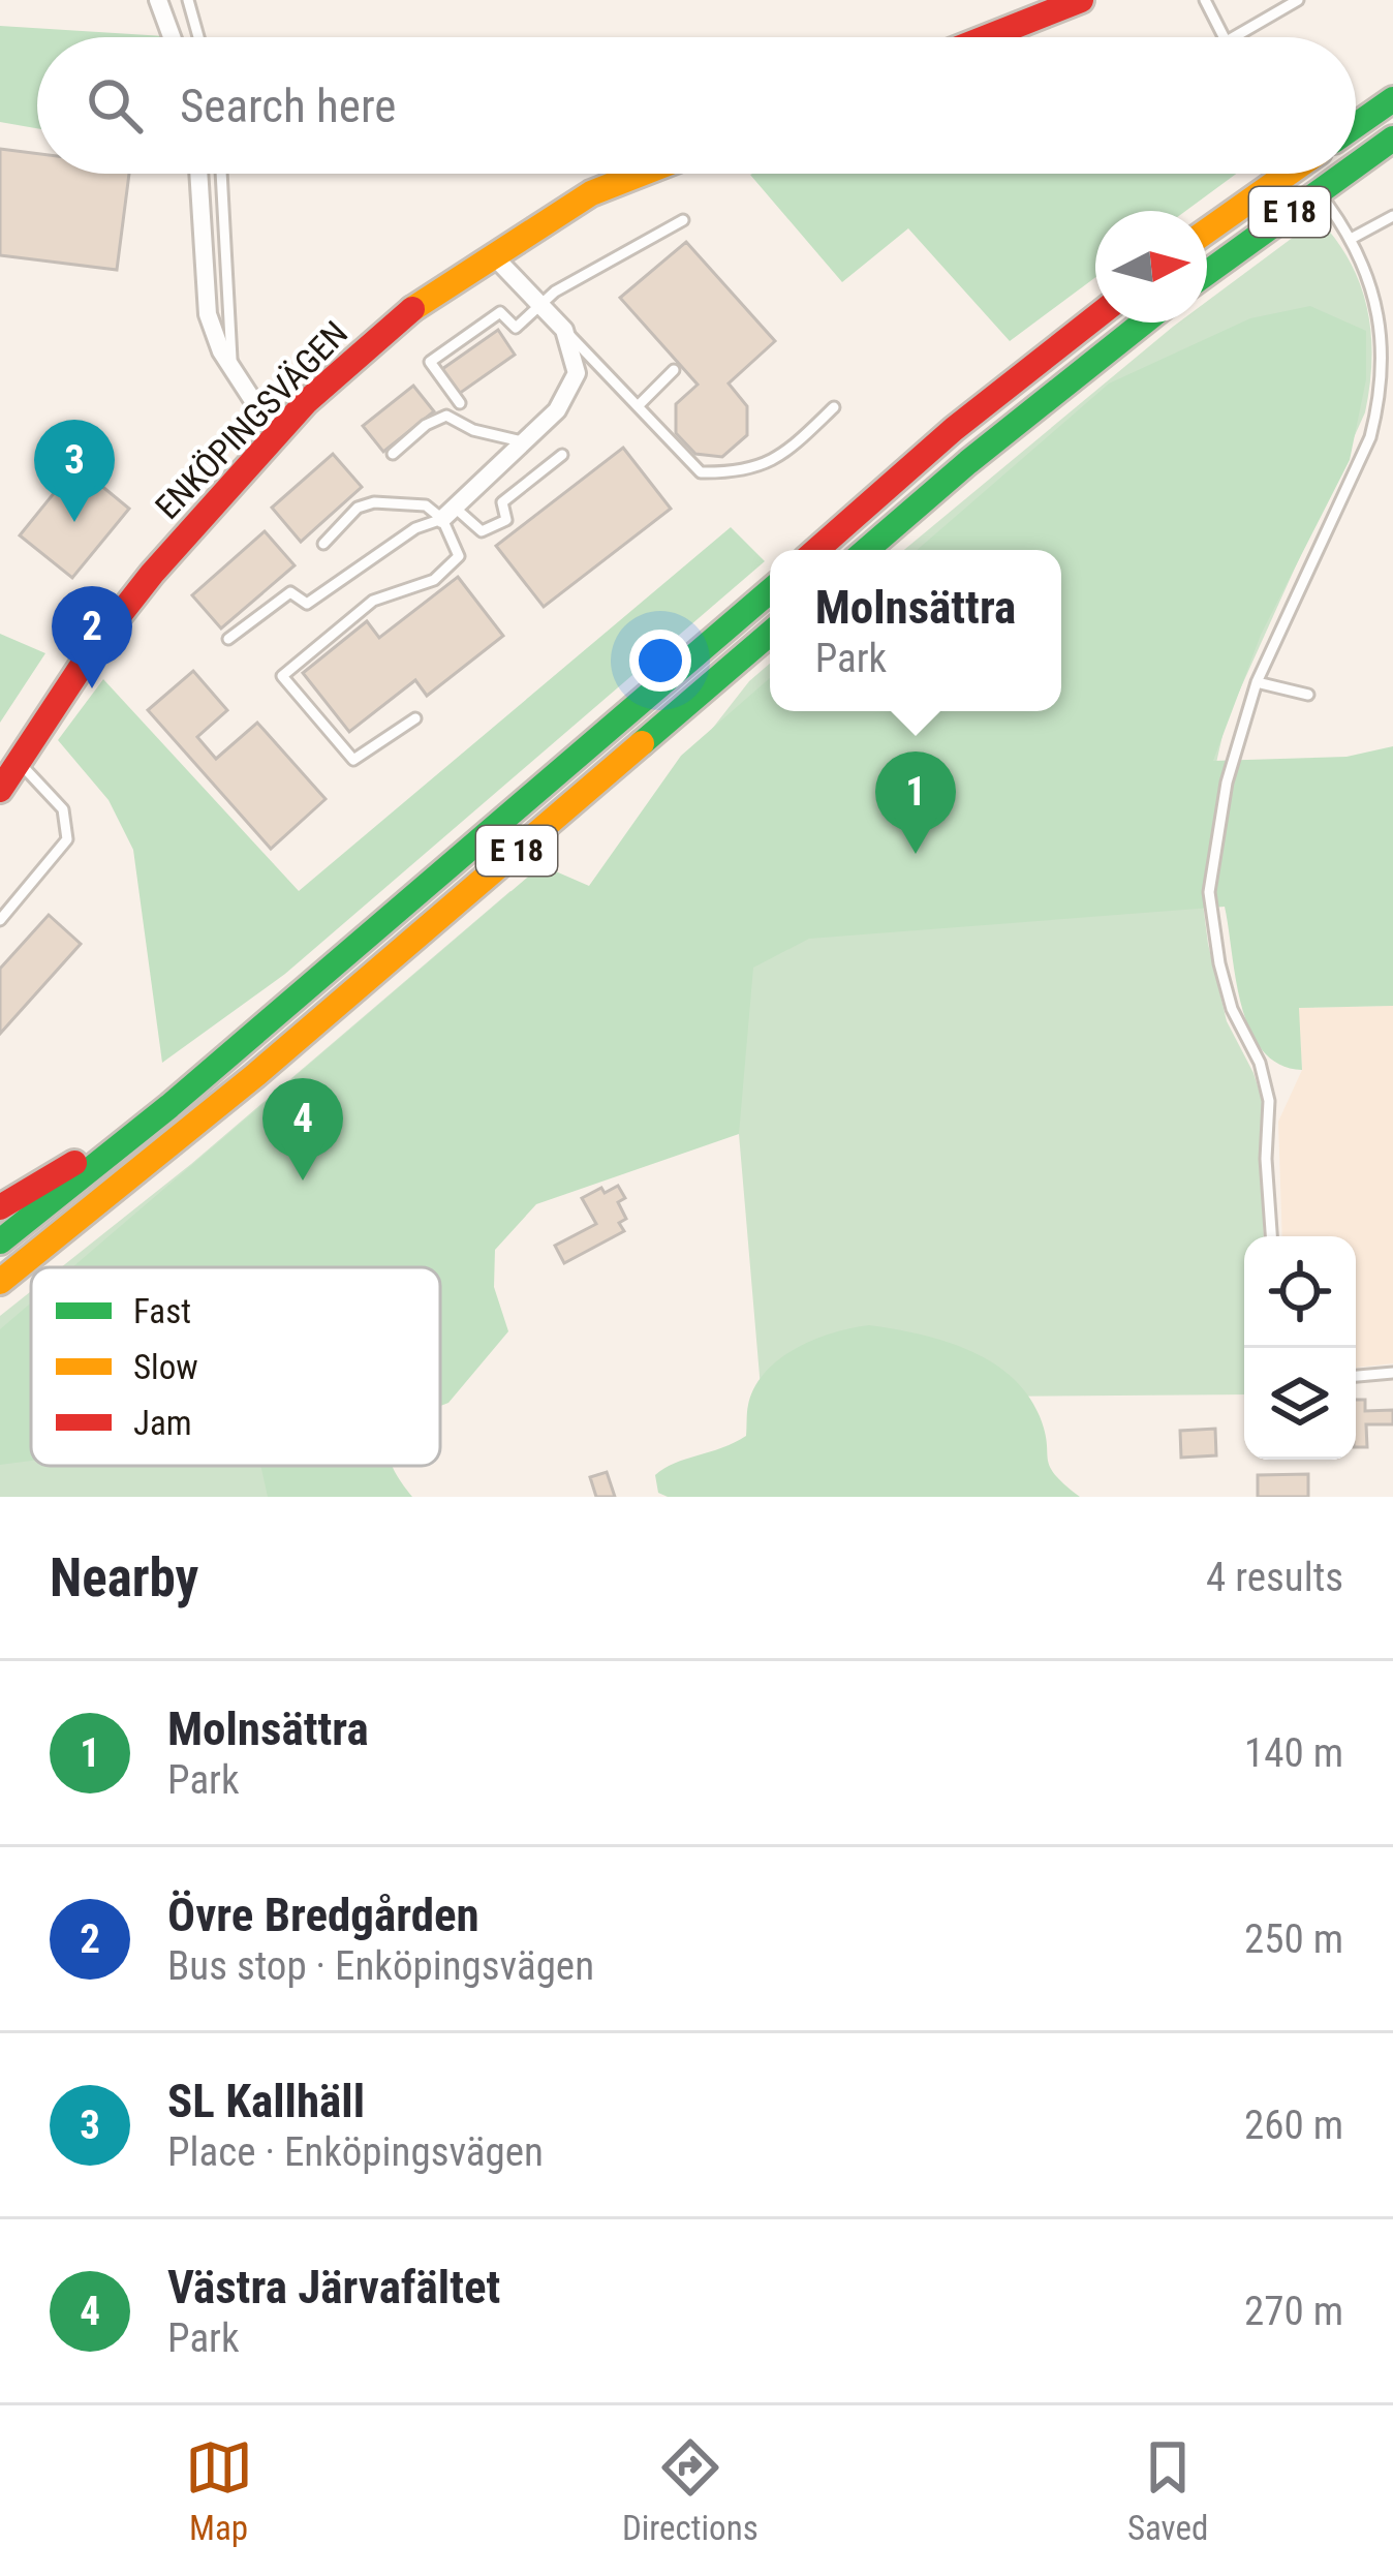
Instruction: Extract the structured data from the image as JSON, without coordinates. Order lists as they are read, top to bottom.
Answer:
{
  "streets": {
    "main road": ["E 18", "ENKÖPINGSVÄGEN"]
  },
  "legend": ["Fast", "Slow", "Jam"],
  "north": "right",
  "page": {
    "search": "Search here",
    "pins": [
      "3",
      "2",
      "1",
      "4"
    ],
    "popup": ["Molnsättra", "Park"],
    "heading": ["Nearby", "4 results"],
    "list": [
      {
        "mark": "1",
        "name": "Molnsättra",
        "note": "Park",
        "value": "140 m"
      },
      {
        "mark": "2",
        "name": "Övre Bredgården",
        "note": "Bus stop · Enköpingsvägen",
        "value": "250 m"
      },
      {
        "mark": "3",
        "name": "SL Kallhäll",
        "note": "Place · Enköpingsvägen",
        "value": "260 m"
      },
      {
        "mark": "4",
        "name": "Västra Järvafältet",
        "note": "Park",
        "value": "270 m"
      }
    ],
    "nav": ["Map", "Directions", "Saved"]
  }
}
